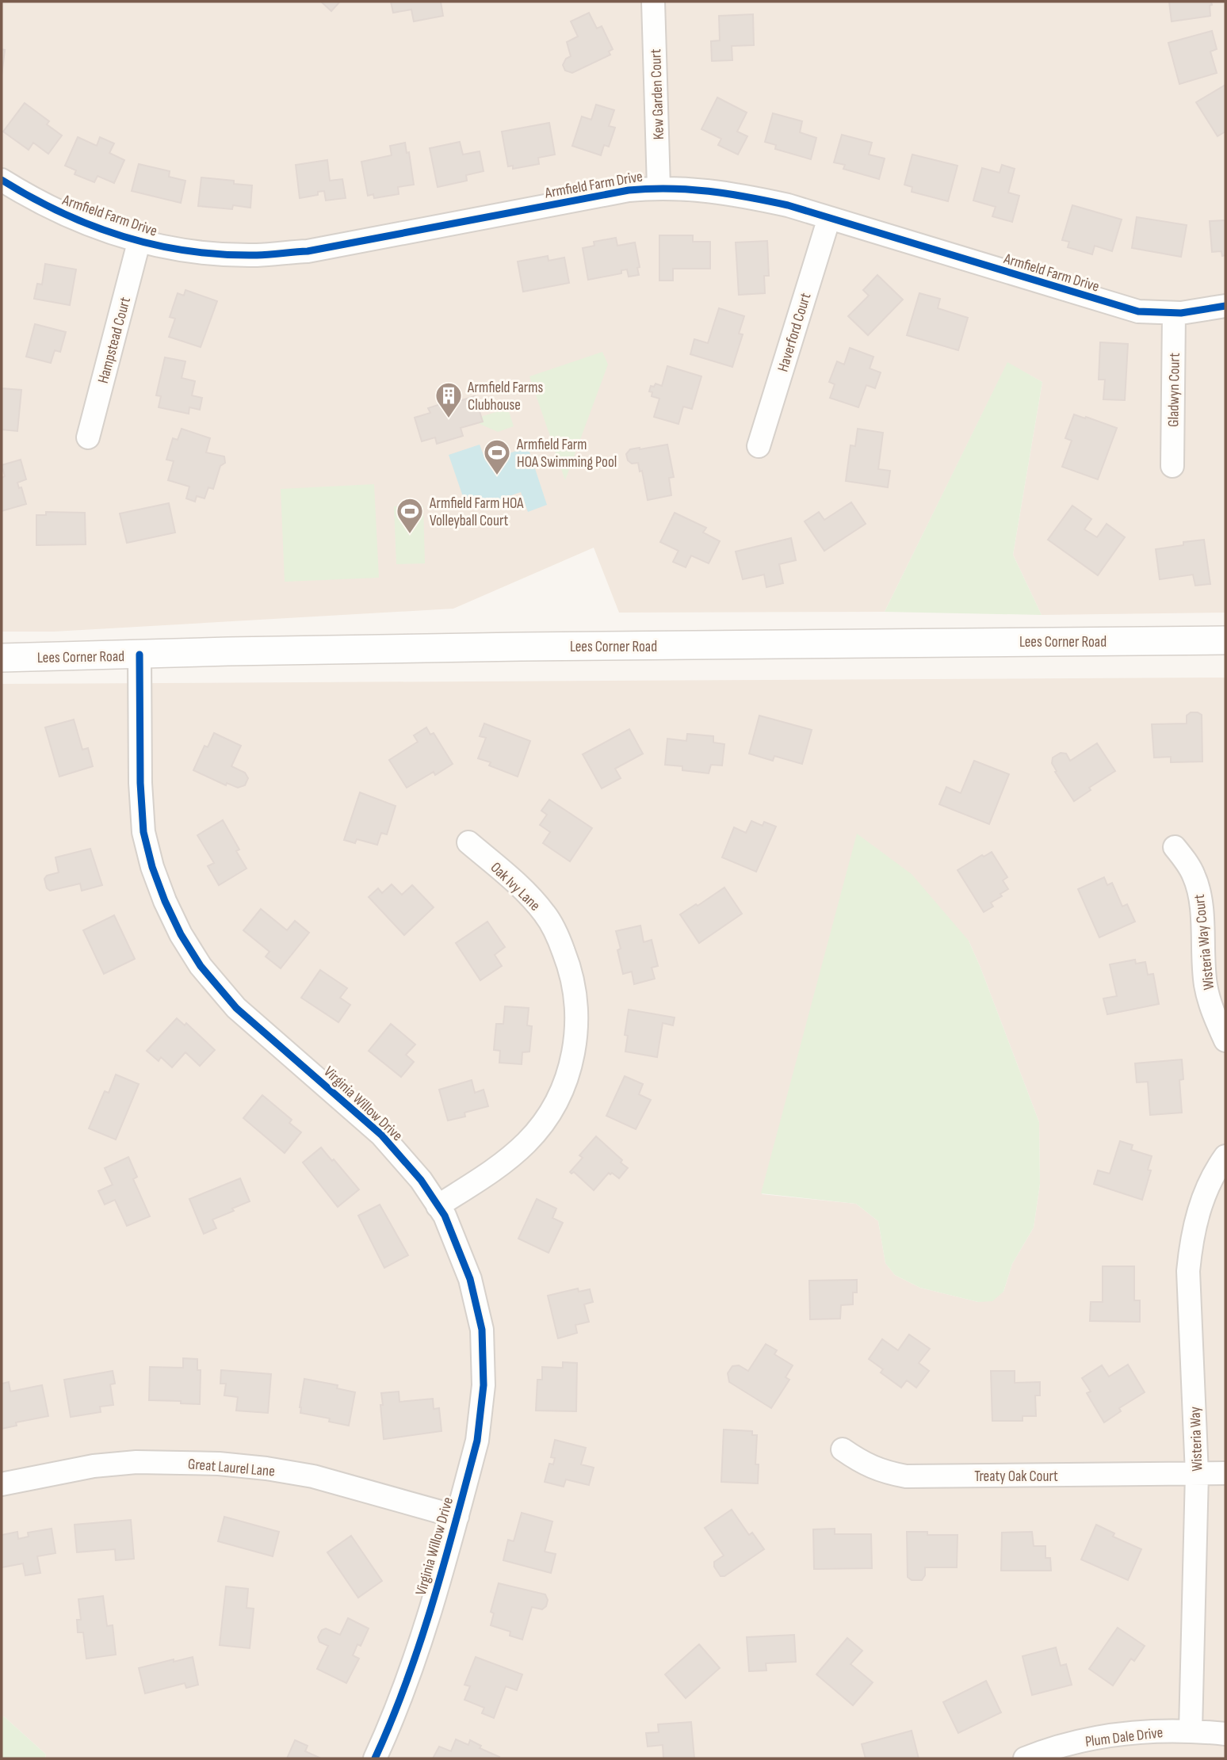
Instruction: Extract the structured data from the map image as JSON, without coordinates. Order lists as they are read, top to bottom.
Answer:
{
  "streets": {
    "street": [
      "Kew Garden Court",
      "Armfield Farm Drive",
      "Haverford Court",
      "Hampstead Court",
      "Gladwyn Court",
      "Lees Corner Road",
      "Oak Ivy Lane",
      "Wisteria Way Court",
      "Virginia Willow Drive",
      "Wisteria Way",
      "Great Laurel Lane",
      "Treaty Oak Court",
      "Plum Dale Drive"
    ]
  },
  "crossings": [
    ["Kew Garden Court", "Armfield Farm Drive"],
    ["Armfield Farm Drive", "Haverford Court"],
    ["Armfield Farm Drive", "Hampstead Court"],
    ["Armfield Farm Drive", "Gladwyn Court"],
    ["Lees Corner Road", "Virginia Willow Drive"],
    ["Oak Ivy Lane", "Virginia Willow Drive"],
    ["Virginia Willow Drive", "Great Laurel Lane"],
    ["Wisteria Way", "Treaty Oak Court"],
    ["Wisteria Way", "Plum Dale Drive"]
  ],
  "places": {
    "building": ["Armfield Farms Clubhouse"],
    "sports": ["Armfield Farm HOA Swimming Pool", "Armfield Farm HOA Volleyball Court"]
  }
}
